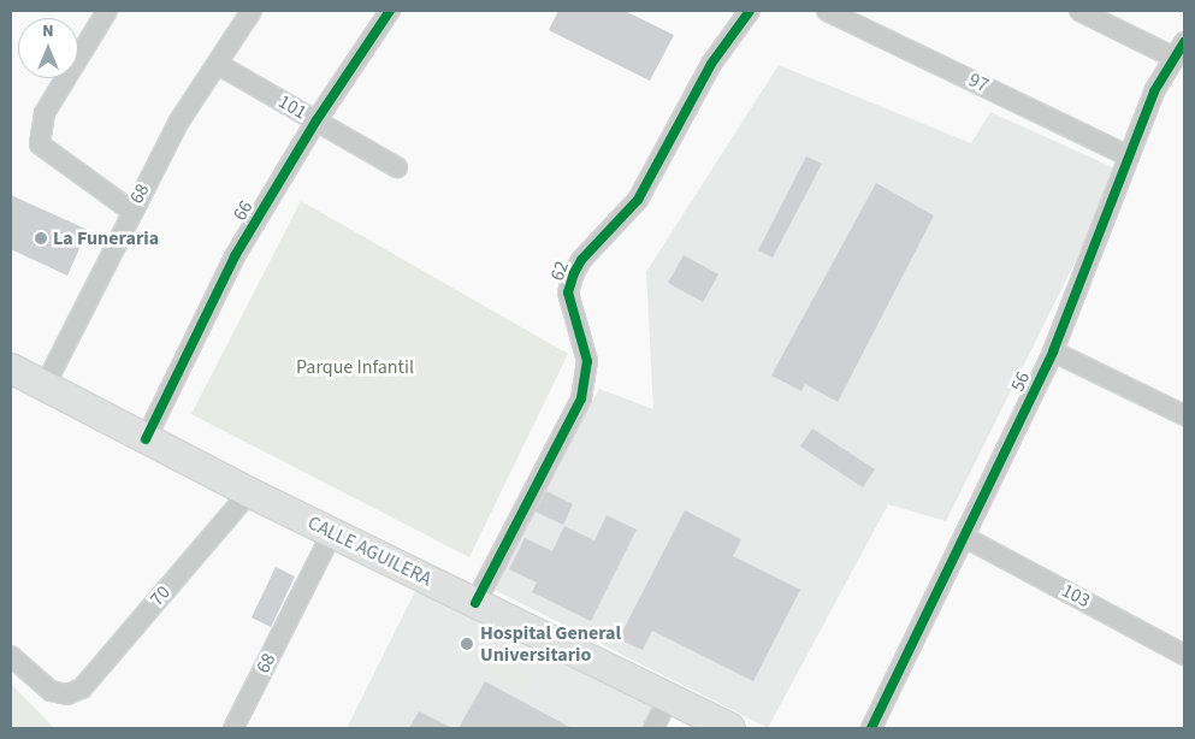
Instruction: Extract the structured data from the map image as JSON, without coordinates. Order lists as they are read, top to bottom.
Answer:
{
  "streets": {
    "main road": ["CALLE AGUILERA"],
    "street": [
      "97",
      "101",
      "68",
      "66",
      "62",
      "56",
      "70",
      "103"
    ]
  },
  "crossings": [
    ["97", "56"],
    ["101", "68"],
    ["101", "66"],
    ["68", "CALLE AGUILERA"],
    ["66", "CALLE AGUILERA"],
    ["62", "CALLE AGUILERA"],
    ["56", "103"],
    ["CALLE AGUILERA", "70"]
  ],
  "parks": ["Parque Infantil"],
  "places": ["La Funeraria", "Hospital General Universitario"],
  "north": "top"
}
